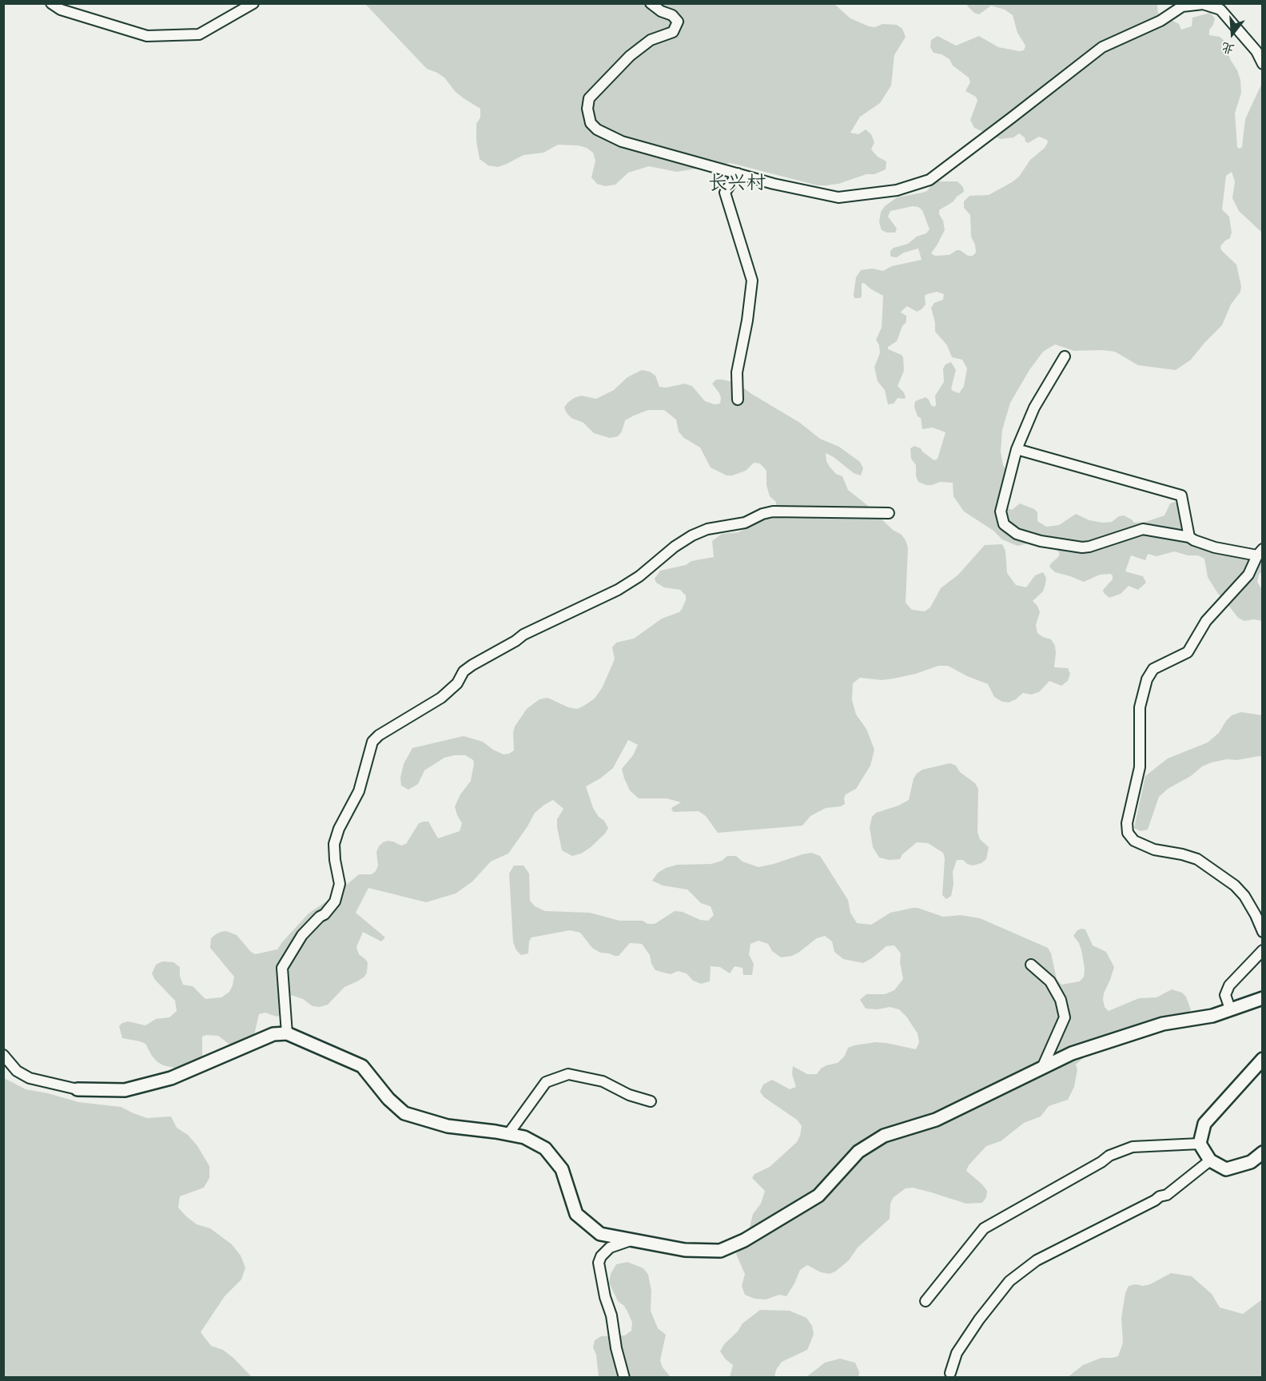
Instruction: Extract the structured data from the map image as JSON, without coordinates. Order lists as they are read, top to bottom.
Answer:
{
  "districts": ["长兴村"],
  "north": "bottom"
}
